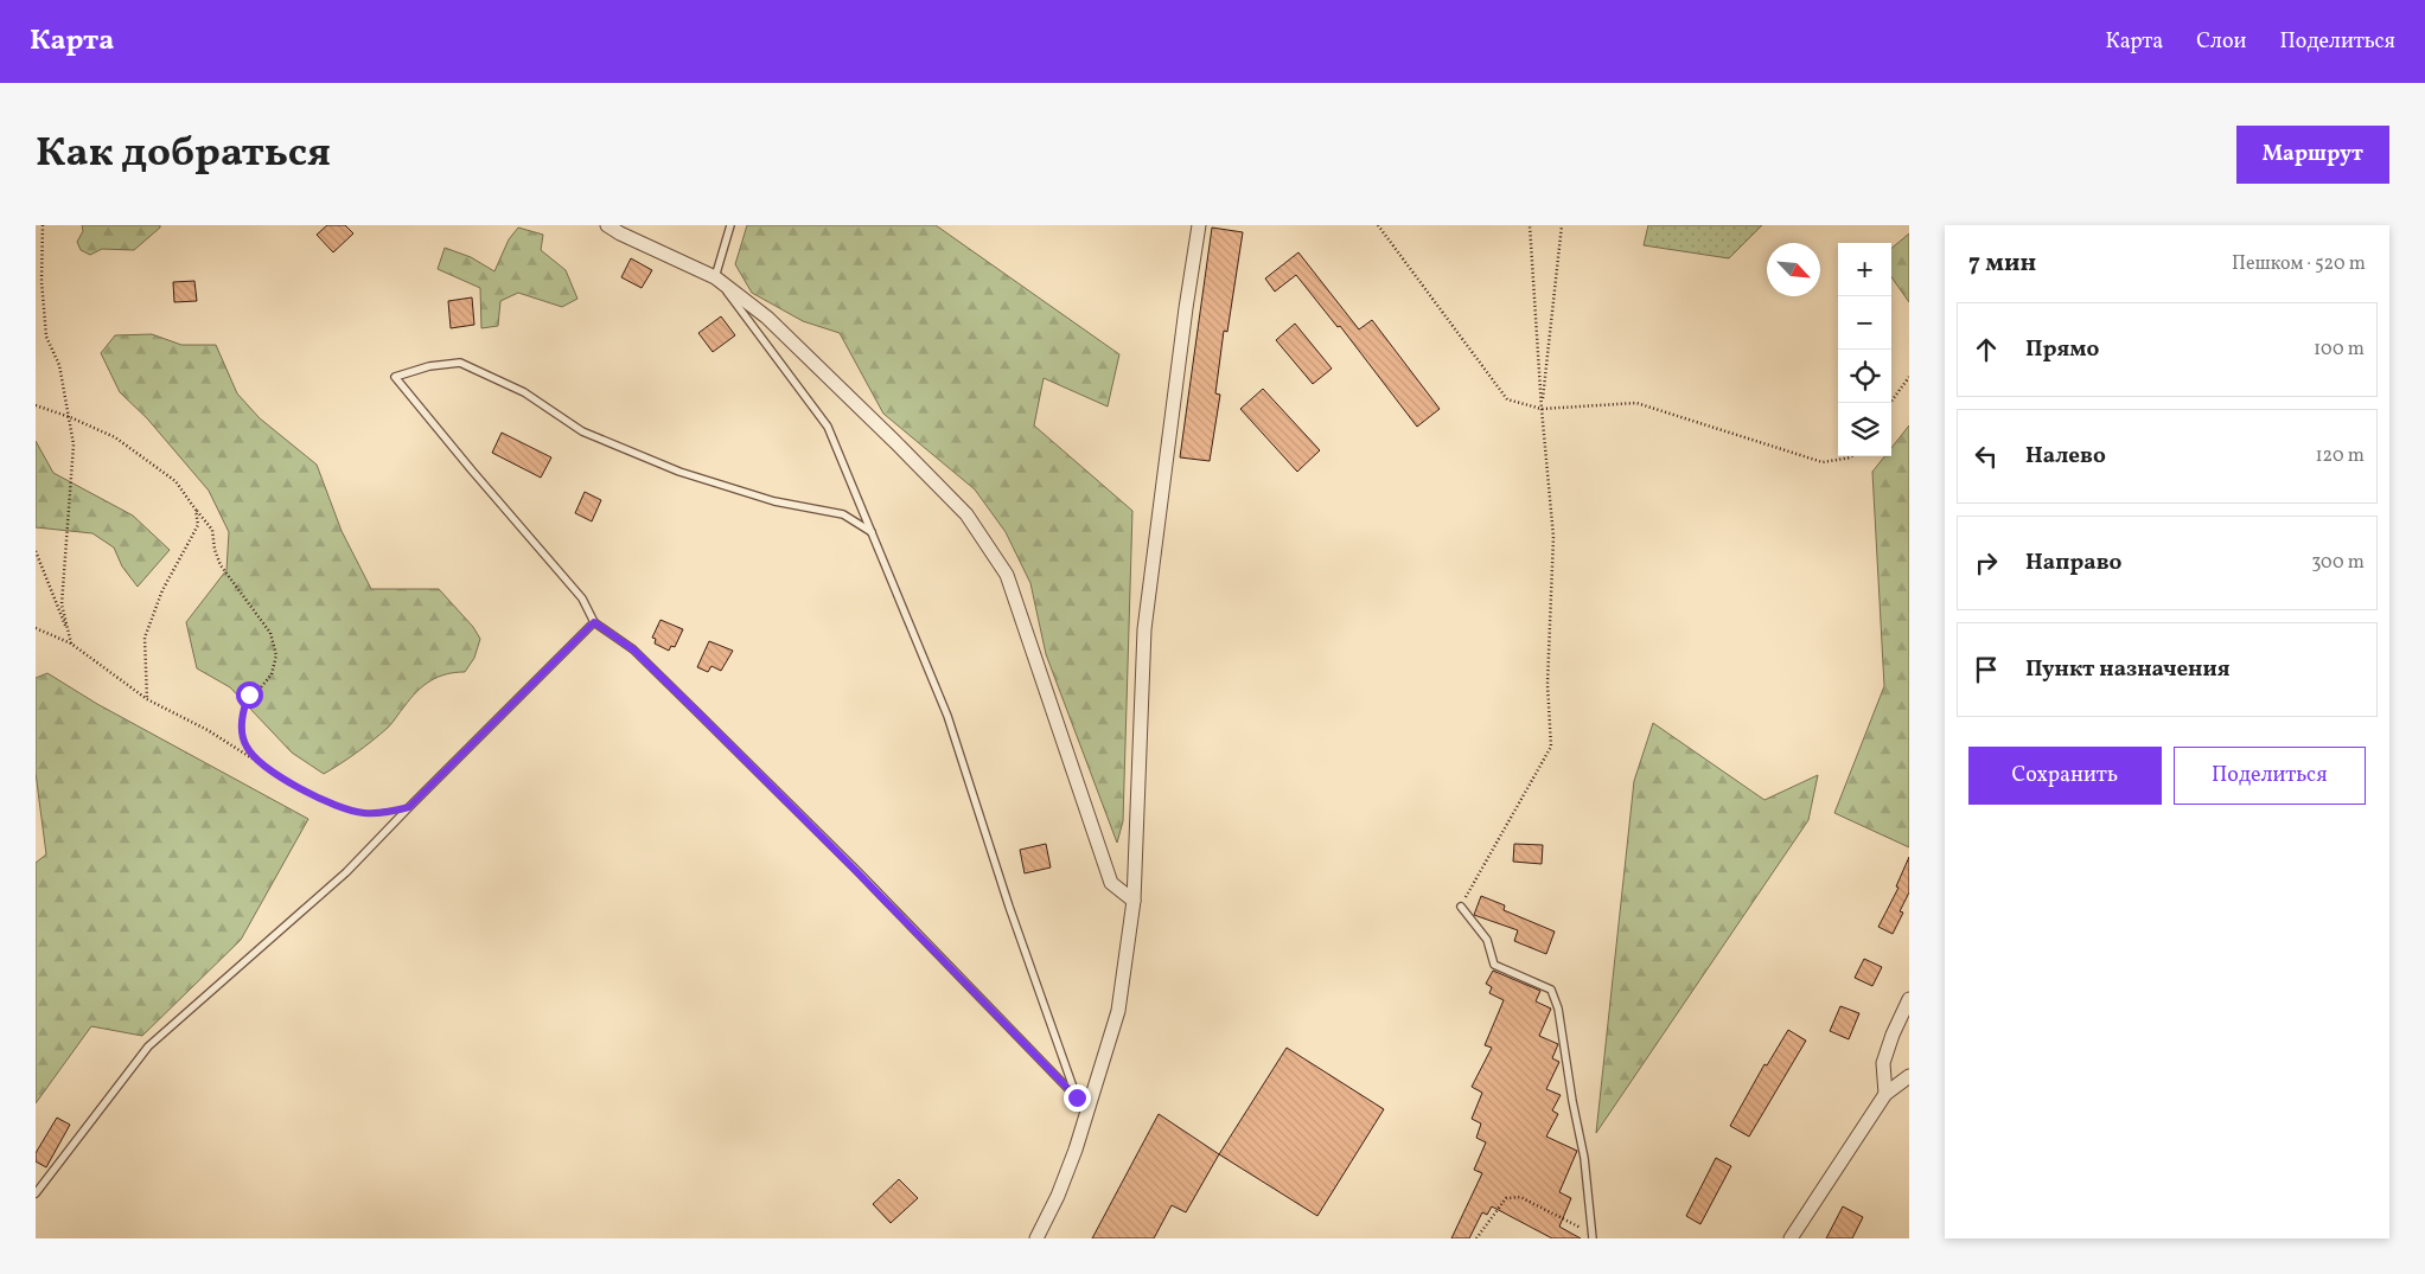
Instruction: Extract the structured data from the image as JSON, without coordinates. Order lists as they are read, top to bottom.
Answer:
{
  "north": "bottom right",
  "page": {
    "header": "Карта",
    "nav": ["Карта", "Слои", "Поделиться"],
    "title": "Как добраться",
    "buttons": [
      "Маршрут",
      ["Сохранить", "Поделиться"]
    ],
    "heading": ["7 мин", "Пешком · 520 m"],
    "map_buttons": ["+", "−"],
    "list": [
      ["Прямо", "100 m"],
      ["Налево", "120 m"],
      ["Направо", "300 m"],
      "Пункт назначения"
    ]
  }
}
